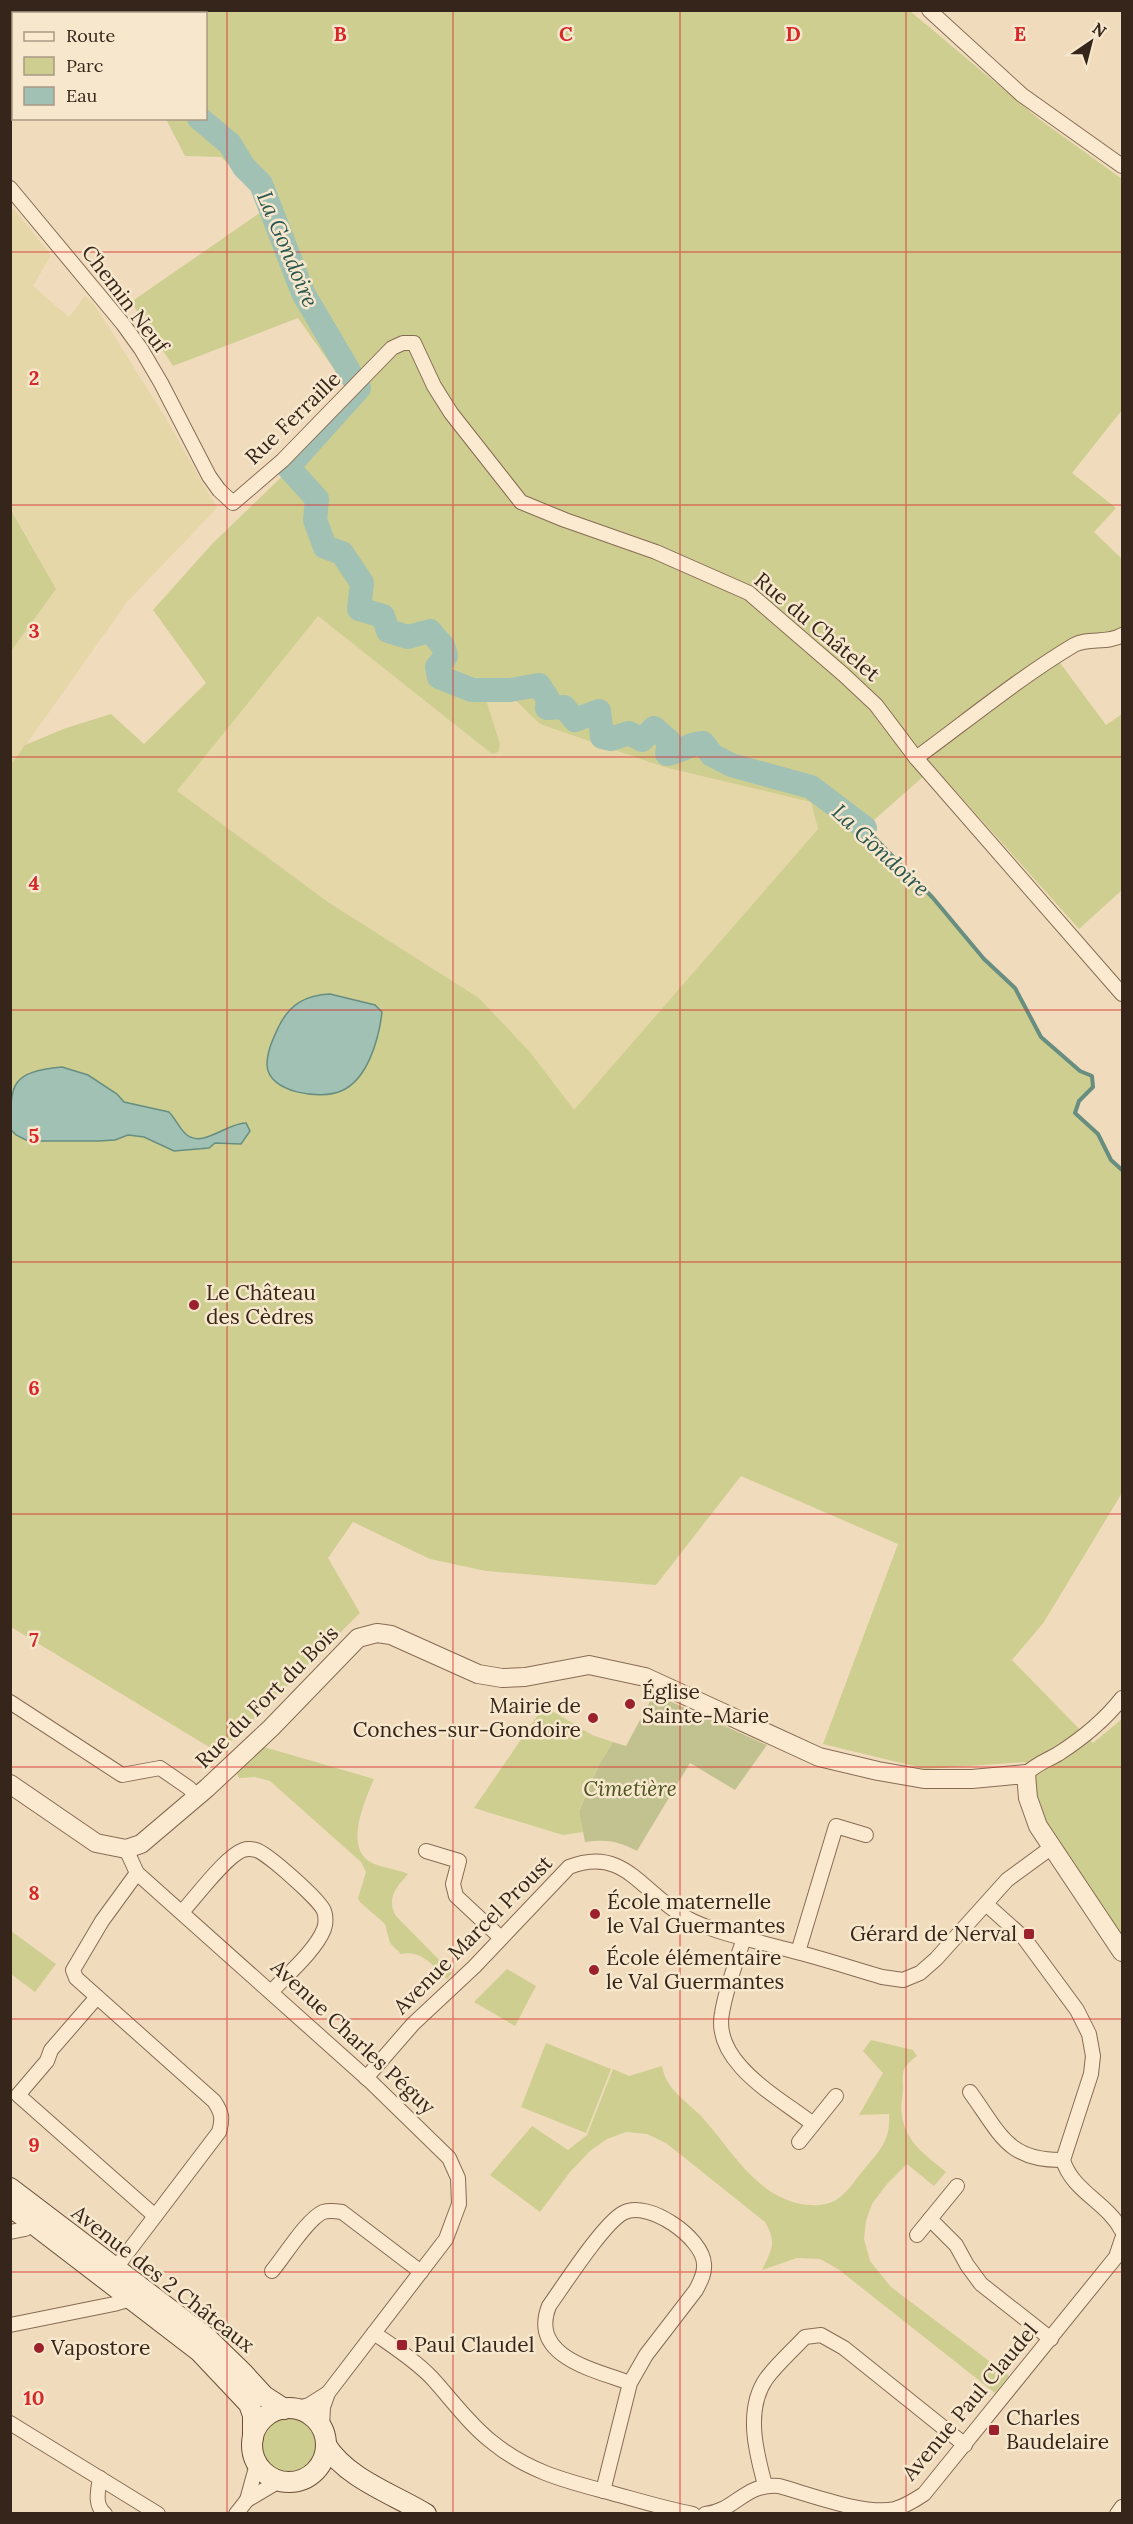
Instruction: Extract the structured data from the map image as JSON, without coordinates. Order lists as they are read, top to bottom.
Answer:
{
  "streets": {
    "main road": ["Avenue des 2 Châteaux"],
    "street": [
      "Chemin Neuf",
      "Rue Ferraille",
      "Rue du Châtelet",
      "Rue du Fort du Bois",
      "Avenue Marcel Proust",
      "Avenue Charles Péguy",
      "Avenue Paul Claudel"
    ]
  },
  "crossings": [
    ["Chemin Neuf", "Rue Ferraille"],
    ["Rue Ferraille", "Rue du Châtelet"],
    ["Rue du Fort du Bois", "Avenue Charles Péguy"],
    ["Avenue Marcel Proust", "Avenue Charles Péguy"],
    ["Avenue Charles Péguy", "Avenue des 2 Châteaux"]
  ],
  "water": ["La Gondoire"],
  "parks": ["Cimetière"],
  "places": {
    "other": [
      "Le Château des Cèdres",
      "Église Sainte-Marie",
      "Mairie de Conches-sur-Gondoire",
      "École maternelle le Val Guermantes",
      "École élémentaire le Val Guermantes",
      "Vapostore"
    ],
    "transit": ["Gérard de Nerval", "Paul Claudel", "Charles Baudelaire"]
  },
  "legend": ["Route", "Parc", "Eau"],
  "north": "top right",
  "grid": {
    "columns": [
      "B",
      "C",
      "D",
      "E"
    ],
    "rows": [
      "2",
      "3",
      "4",
      "5",
      "6",
      "7",
      "8",
      "9",
      "10"
    ]
  }
}
